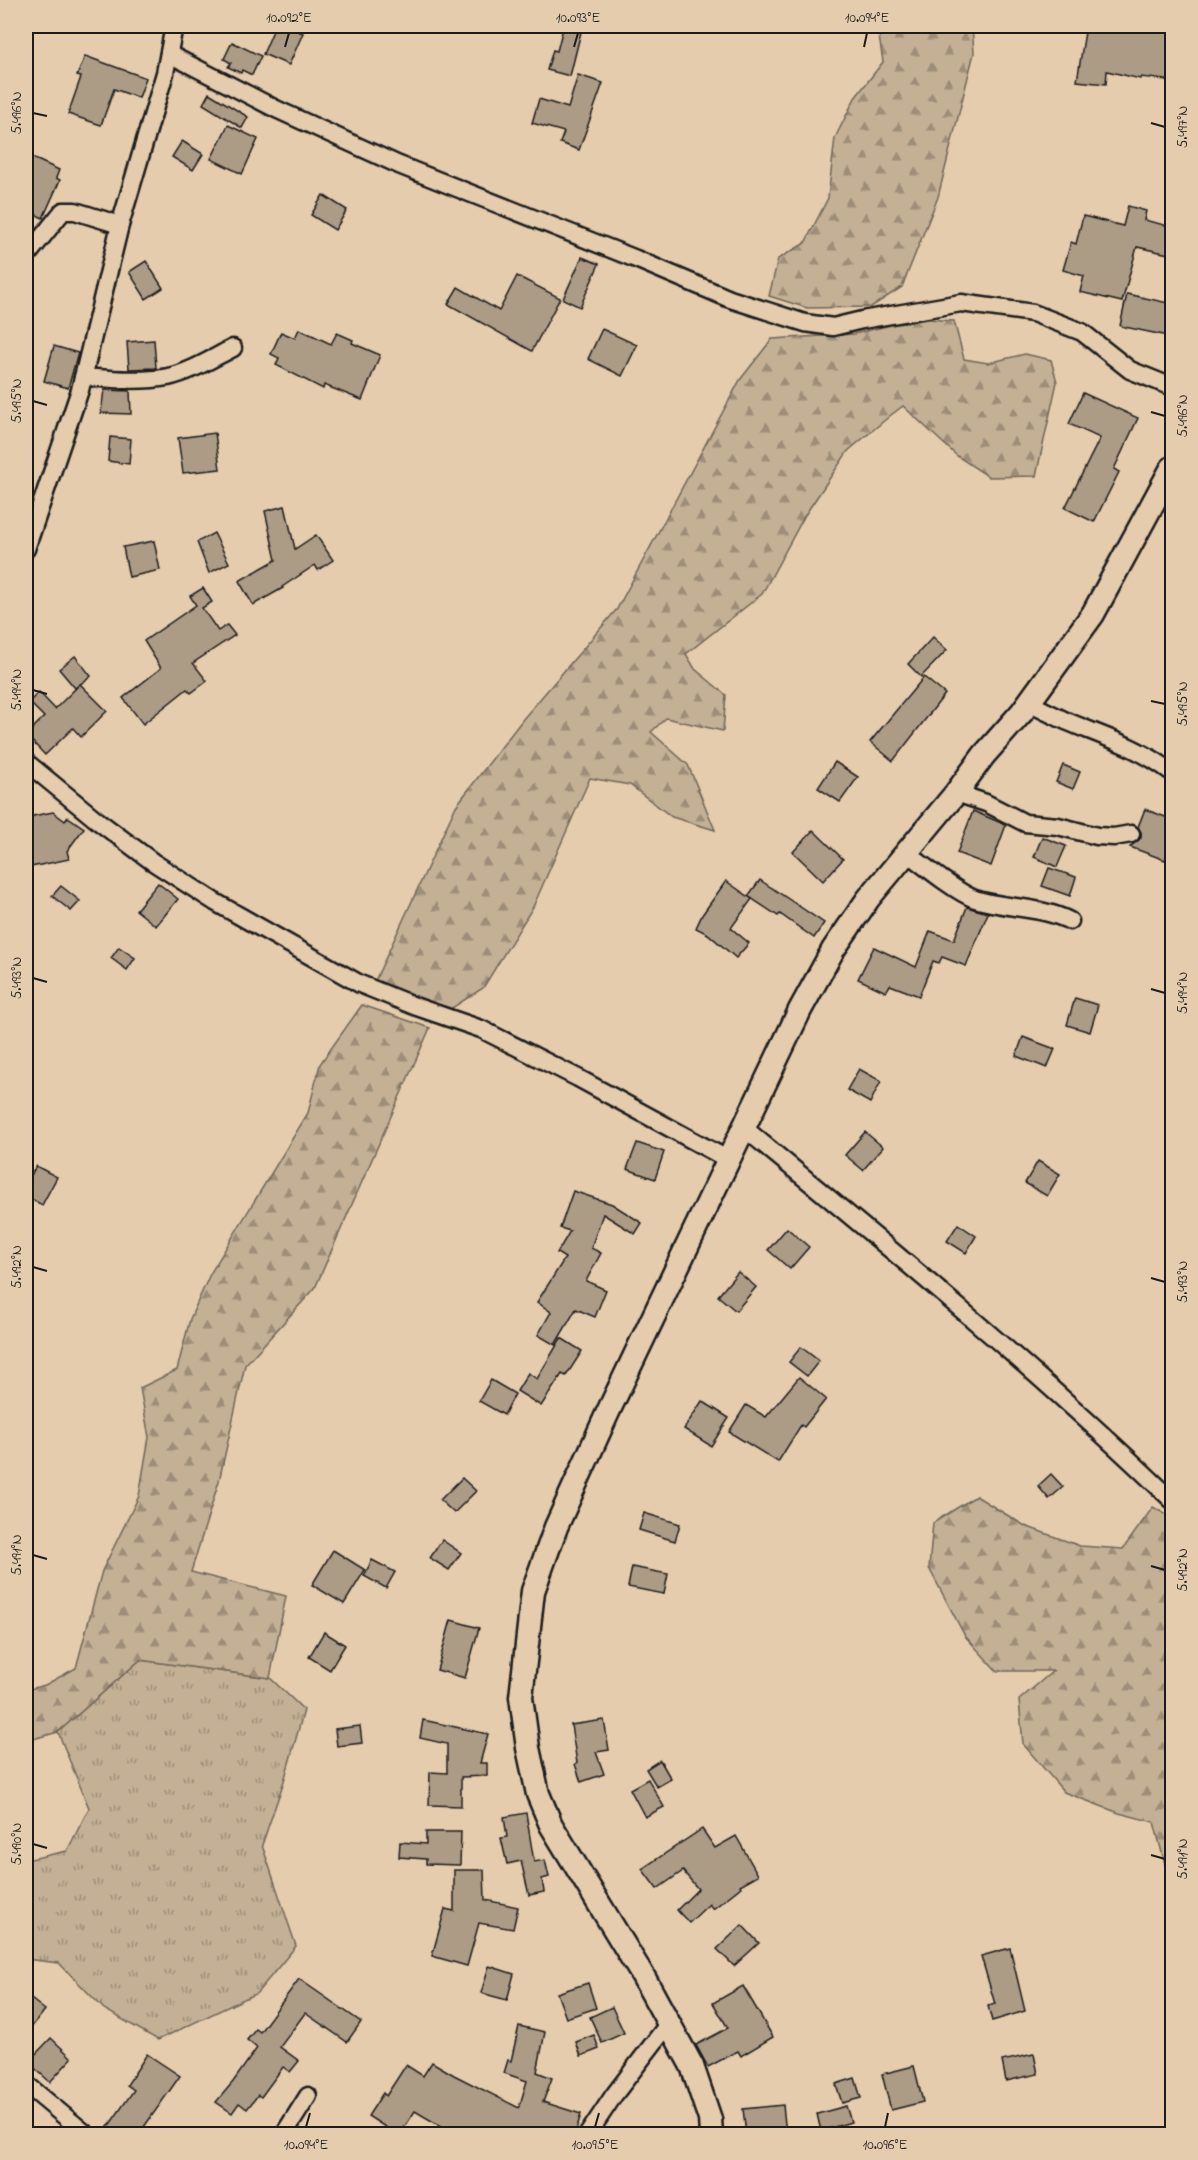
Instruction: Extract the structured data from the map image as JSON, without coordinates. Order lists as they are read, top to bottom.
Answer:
{
  "coordinates": [
    "10.092°E",
    "10.093°E",
    "10.094°E",
    "5.496°N",
    "5.497°N",
    "5.495°N",
    "5.494°N",
    "5.493°N",
    "5.492°N",
    "5.491°N",
    "5.490°N",
    "10.095°E",
    "10.096°E"
  ]
}
